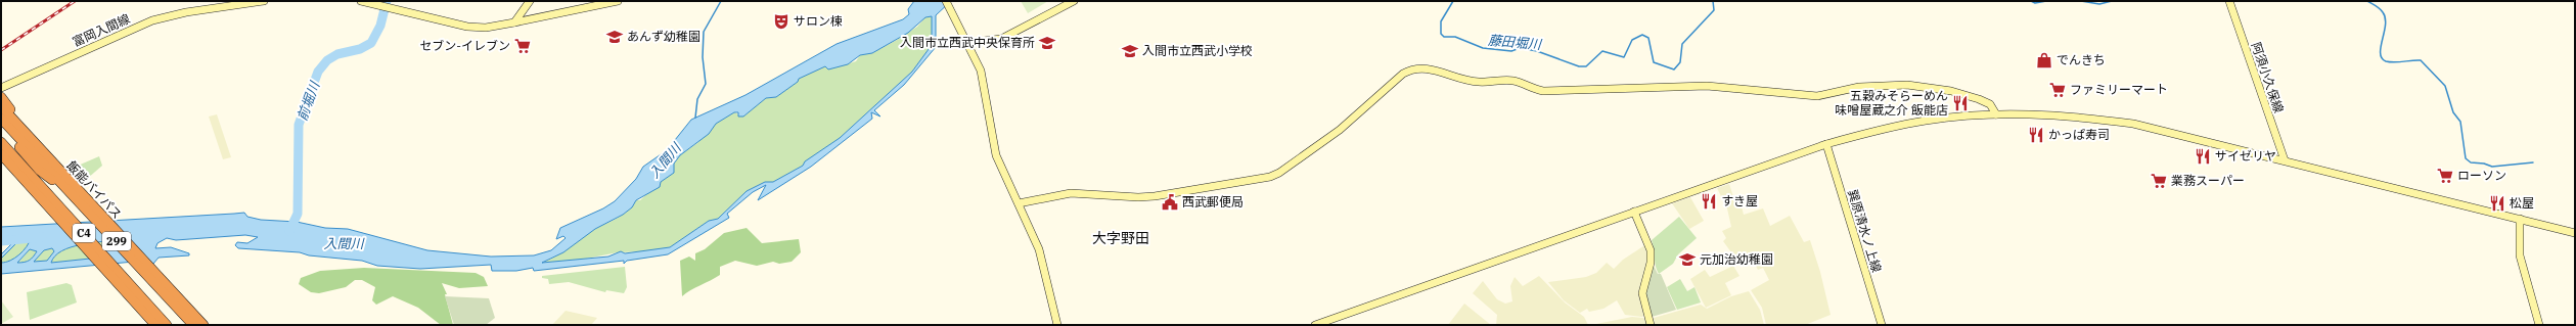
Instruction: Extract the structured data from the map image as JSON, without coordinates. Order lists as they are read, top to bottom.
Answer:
{
  "streets": {
    "highway": ["飯能バイパス", "C4", "299"],
    "street": ["富岡入間線", "阿須小久保線", "巽原清水ノ上線"]
  },
  "districts": ["大字野田"],
  "water": ["藤田堀川", "前堀川", "入間川"],
  "places": {
    "theatre": ["サロン棟"],
    "school or university": [
      "あんず幼稚園",
      "入間市立西武中央保育所",
      "入間市立西武小学校",
      "元加治幼稚園"
    ],
    "supermarket": [
      "セブン-イレブン",
      "ファミリーマート",
      "ローソン",
      "業務スーパー"
    ],
    "shop": ["でんきち"],
    "restaurant": [
      "五穀みそらーめん 味噌屋蔵之介 飯能店",
      "かっぱ寿司",
      "サイゼリヤ",
      "すき屋",
      "松屋"
    ],
    "public building": ["西武郵便局"]
  }
}
